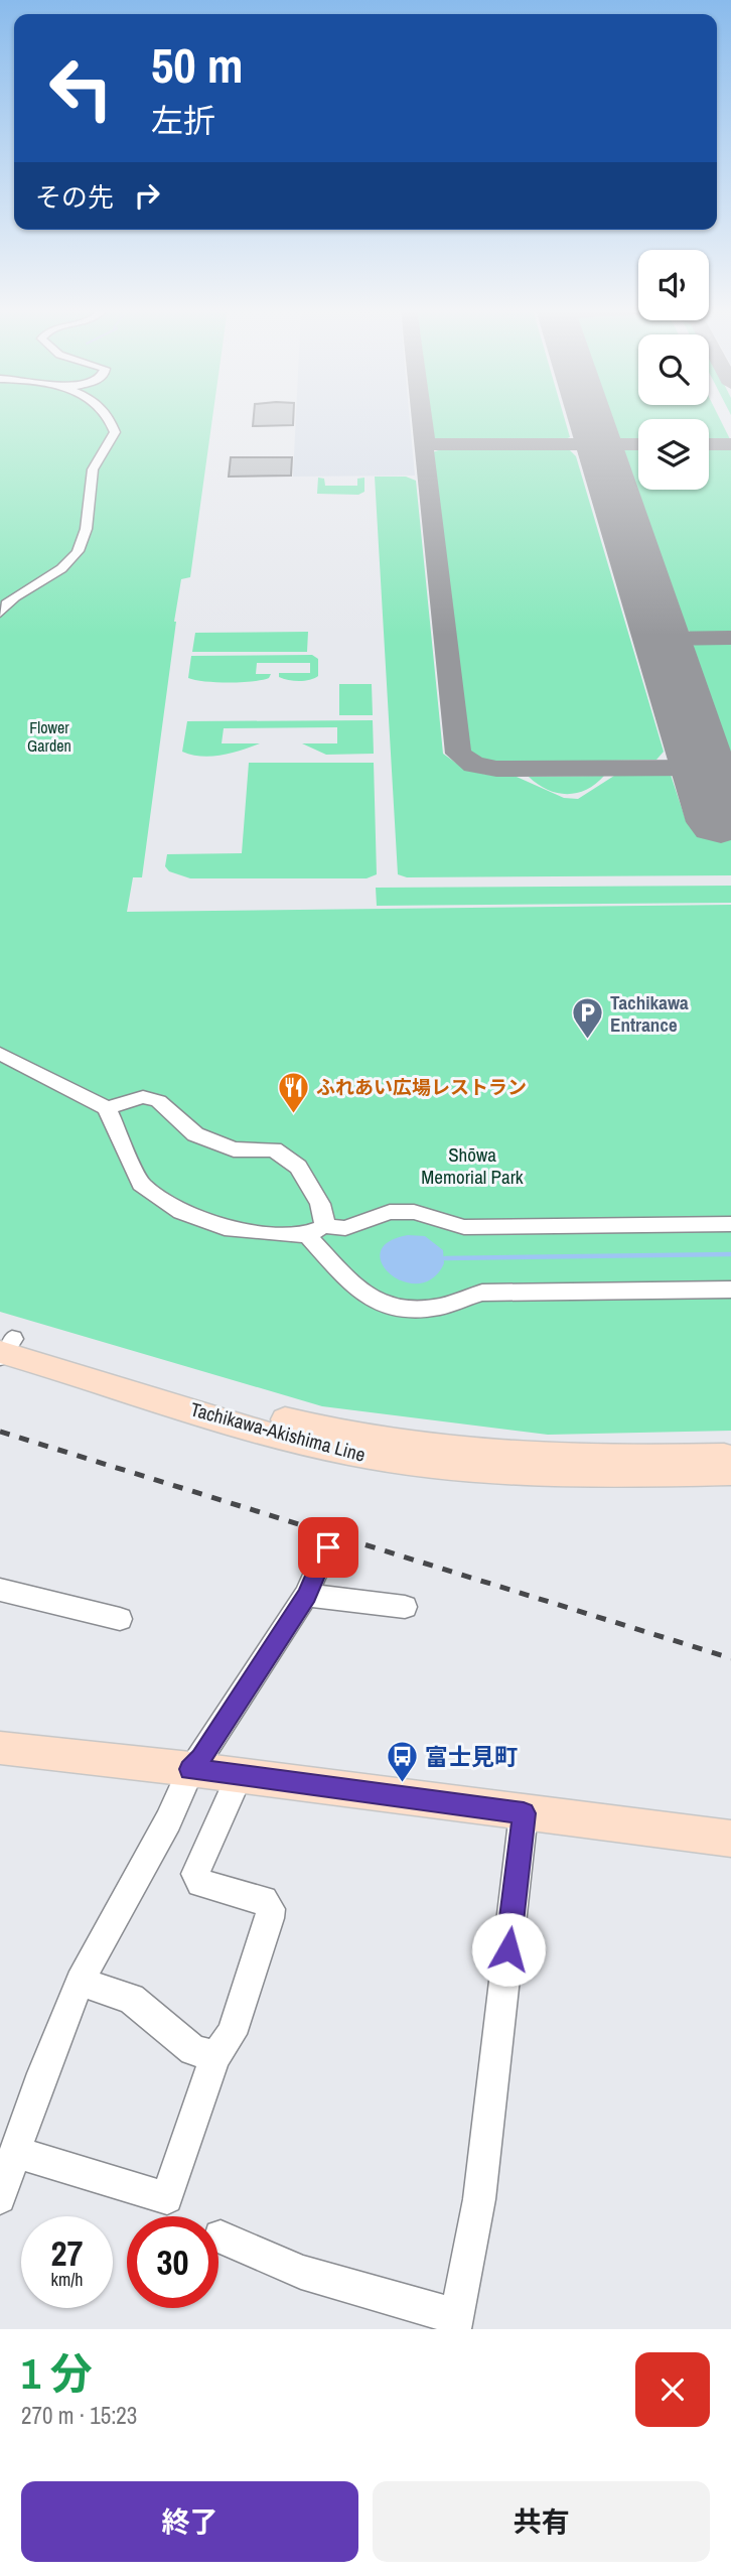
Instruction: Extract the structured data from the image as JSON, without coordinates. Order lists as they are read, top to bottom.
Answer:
{
  "streets": {
    "main road": ["Tachikawa-Akishima Line"]
  },
  "parks": ["Flower Garden", "Shōwa Memorial Park"],
  "places": {
    "parking": ["Tachikawa Entrance"],
    "restaurant": ["ふれあい広場レストラン"],
    "bus stop": ["富士見町"]
  },
  "page": {
    "turn": ["50 m", "左折"],
    "then": "その先",
    "speed": "27 km/h",
    "limit": "30",
    "heading": ["1 分", "270 m · 15:23"],
    "buttons": ["終了", "共有"]
  }
}
